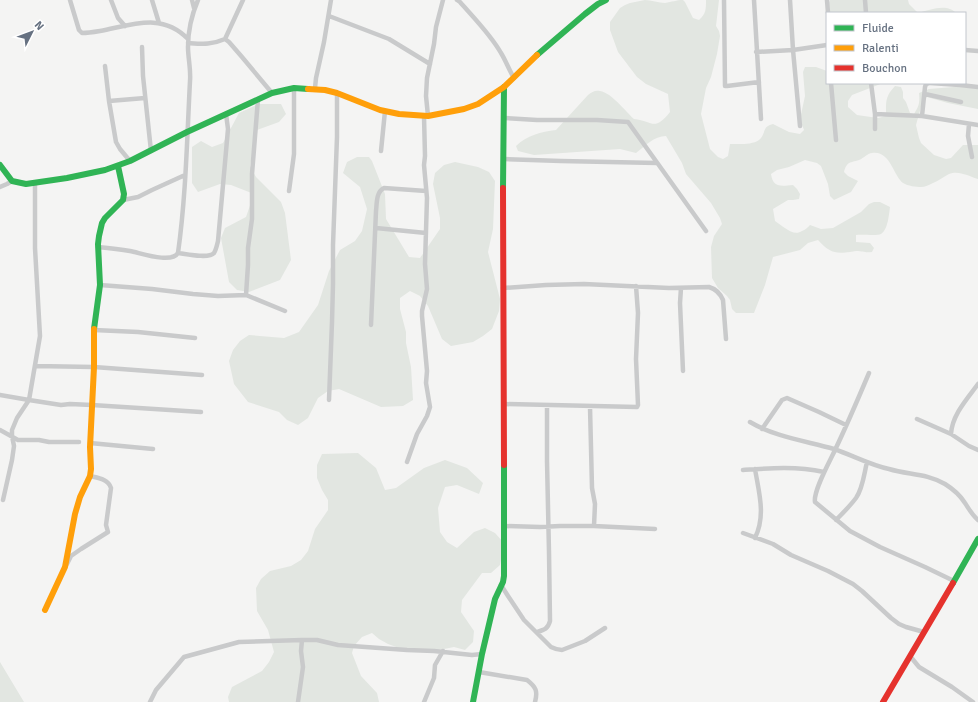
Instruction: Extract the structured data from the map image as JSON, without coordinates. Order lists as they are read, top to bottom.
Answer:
{
  "legend": ["Fluide", "Ralenti", "Bouchon"],
  "north": "top right"
}
